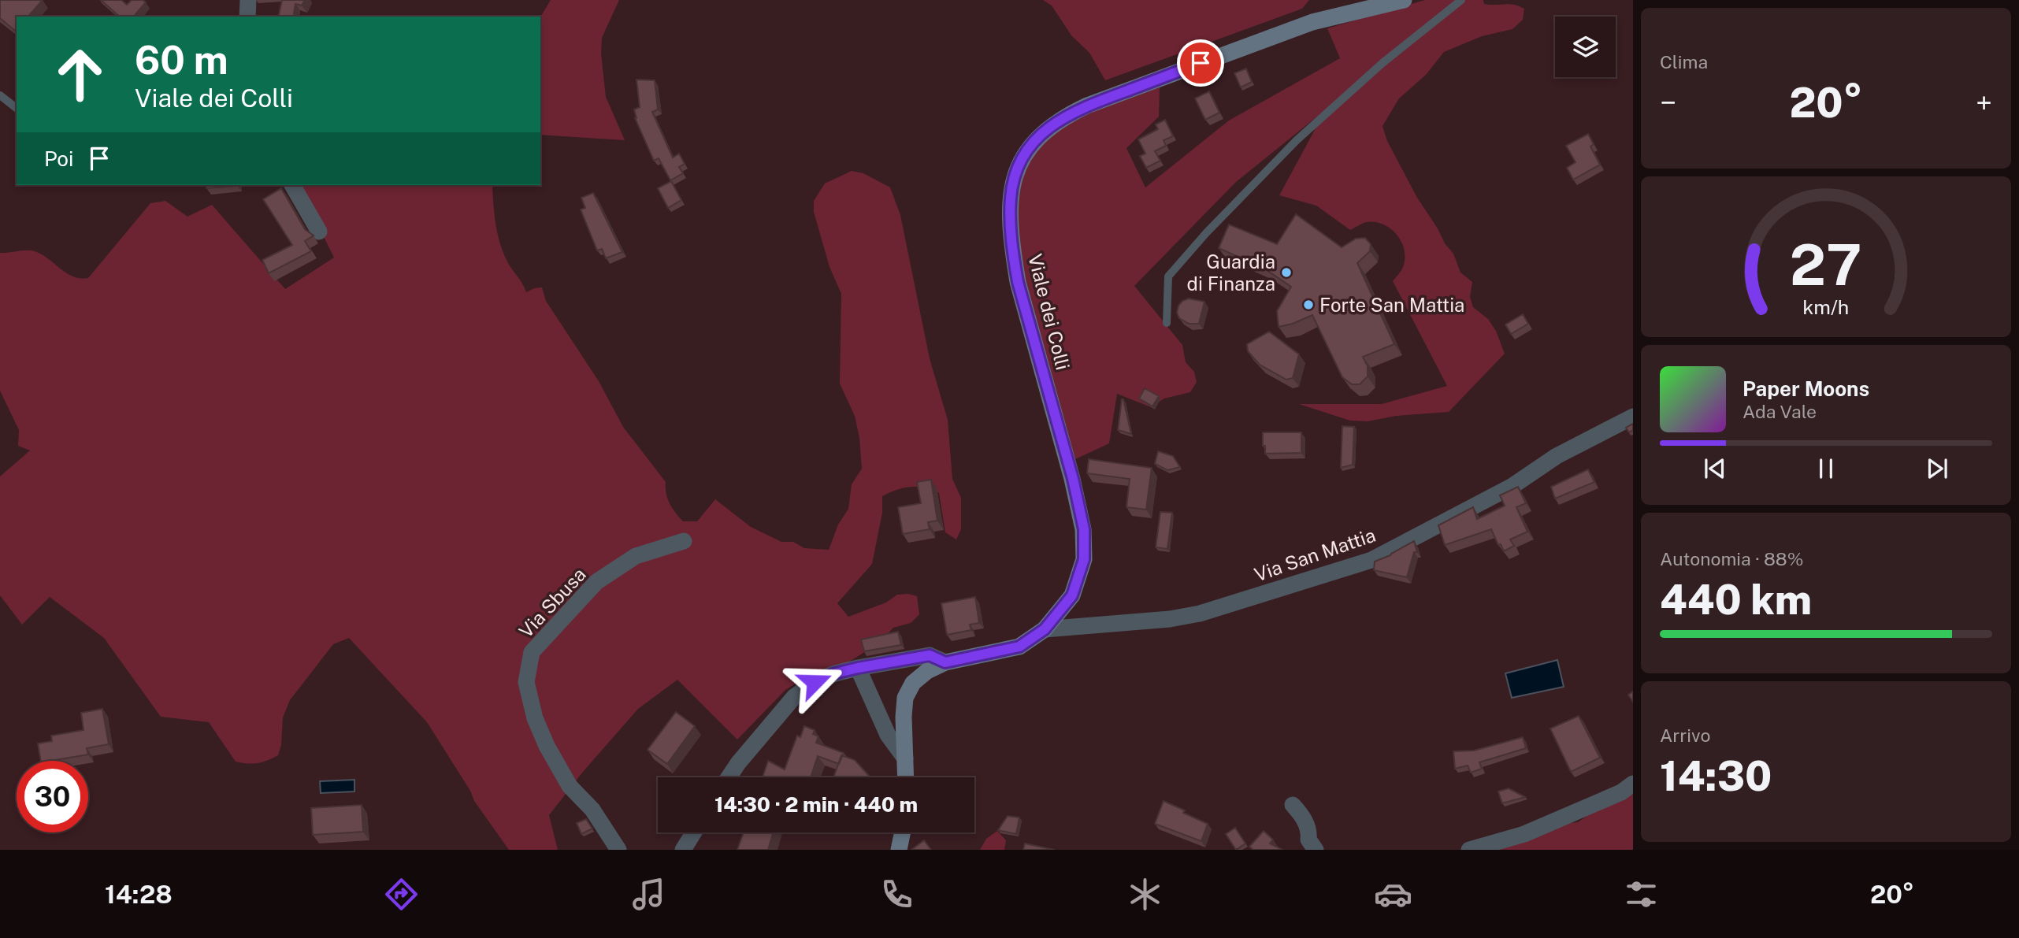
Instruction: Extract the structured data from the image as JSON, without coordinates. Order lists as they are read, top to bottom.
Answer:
{
  "streets": {
    "street": ["Viale dei Colli", "Via San Mattia", "Via Sbusa"]
  },
  "crossings": [
    ["Viale dei Colli", "Via San Mattia"]
  ],
  "places": ["Guardia di Finanza", "Forte San Mattia"],
  "page": {
    "tile": [
      "Clima",
      ["Autonomia · 88%", "440 km"],
      ["Arrivo", "14:30"]
    ],
    "turn": ["60 m", "Viale dei Colli"],
    "heat": ["−", "20°", "+"],
    "then": "Poi",
    "song": ["Paper Moons", "Ada Vale"],
    "limit": "30",
    "trip": "14:30 · 2 min · 440 m",
    "tabs": ["14:28", "20°"],
    "gauge": ["27", "km/h"]
  }
}
